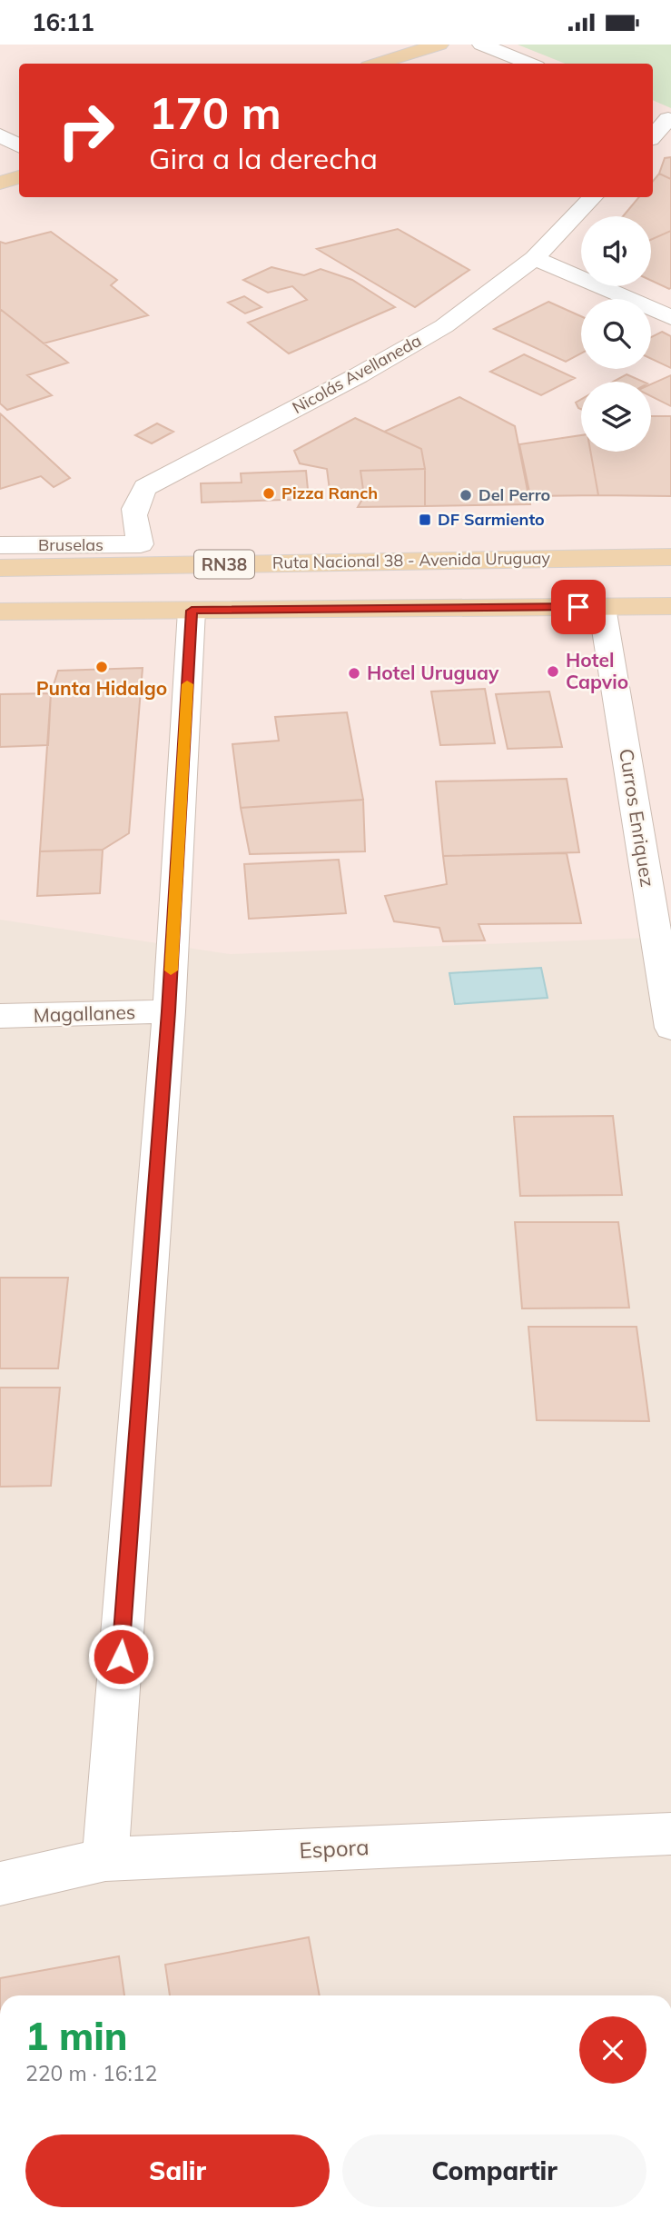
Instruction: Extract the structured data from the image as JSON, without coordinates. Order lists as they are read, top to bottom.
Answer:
{
  "streets": {
    "main road": ["Ruta Nacional 38 - Avenida Uruguay", "RN38"],
    "street": [
      "Nicolás Avellaneda",
      "Bruselas",
      "Curros Enriquez",
      "Magallanes",
      "Espora"
    ]
  },
  "crossings": [
    ["Nicolás Avellaneda", "Bruselas"]
  ],
  "places": {
    "other": [
      "Pizza Ranch",
      "Del Perro",
      "Punta Hidalgo",
      "Hotel Capvio",
      "Hotel Uruguay"
    ],
    "transit": ["DF Sarmiento"]
  },
  "page": {
    "status": "16:11",
    "turn": ["170 m", "Gira a la derecha"],
    "heading": ["1 min", "220 m · 16:12"],
    "buttons": ["Salir", "Compartir"]
  }
}
